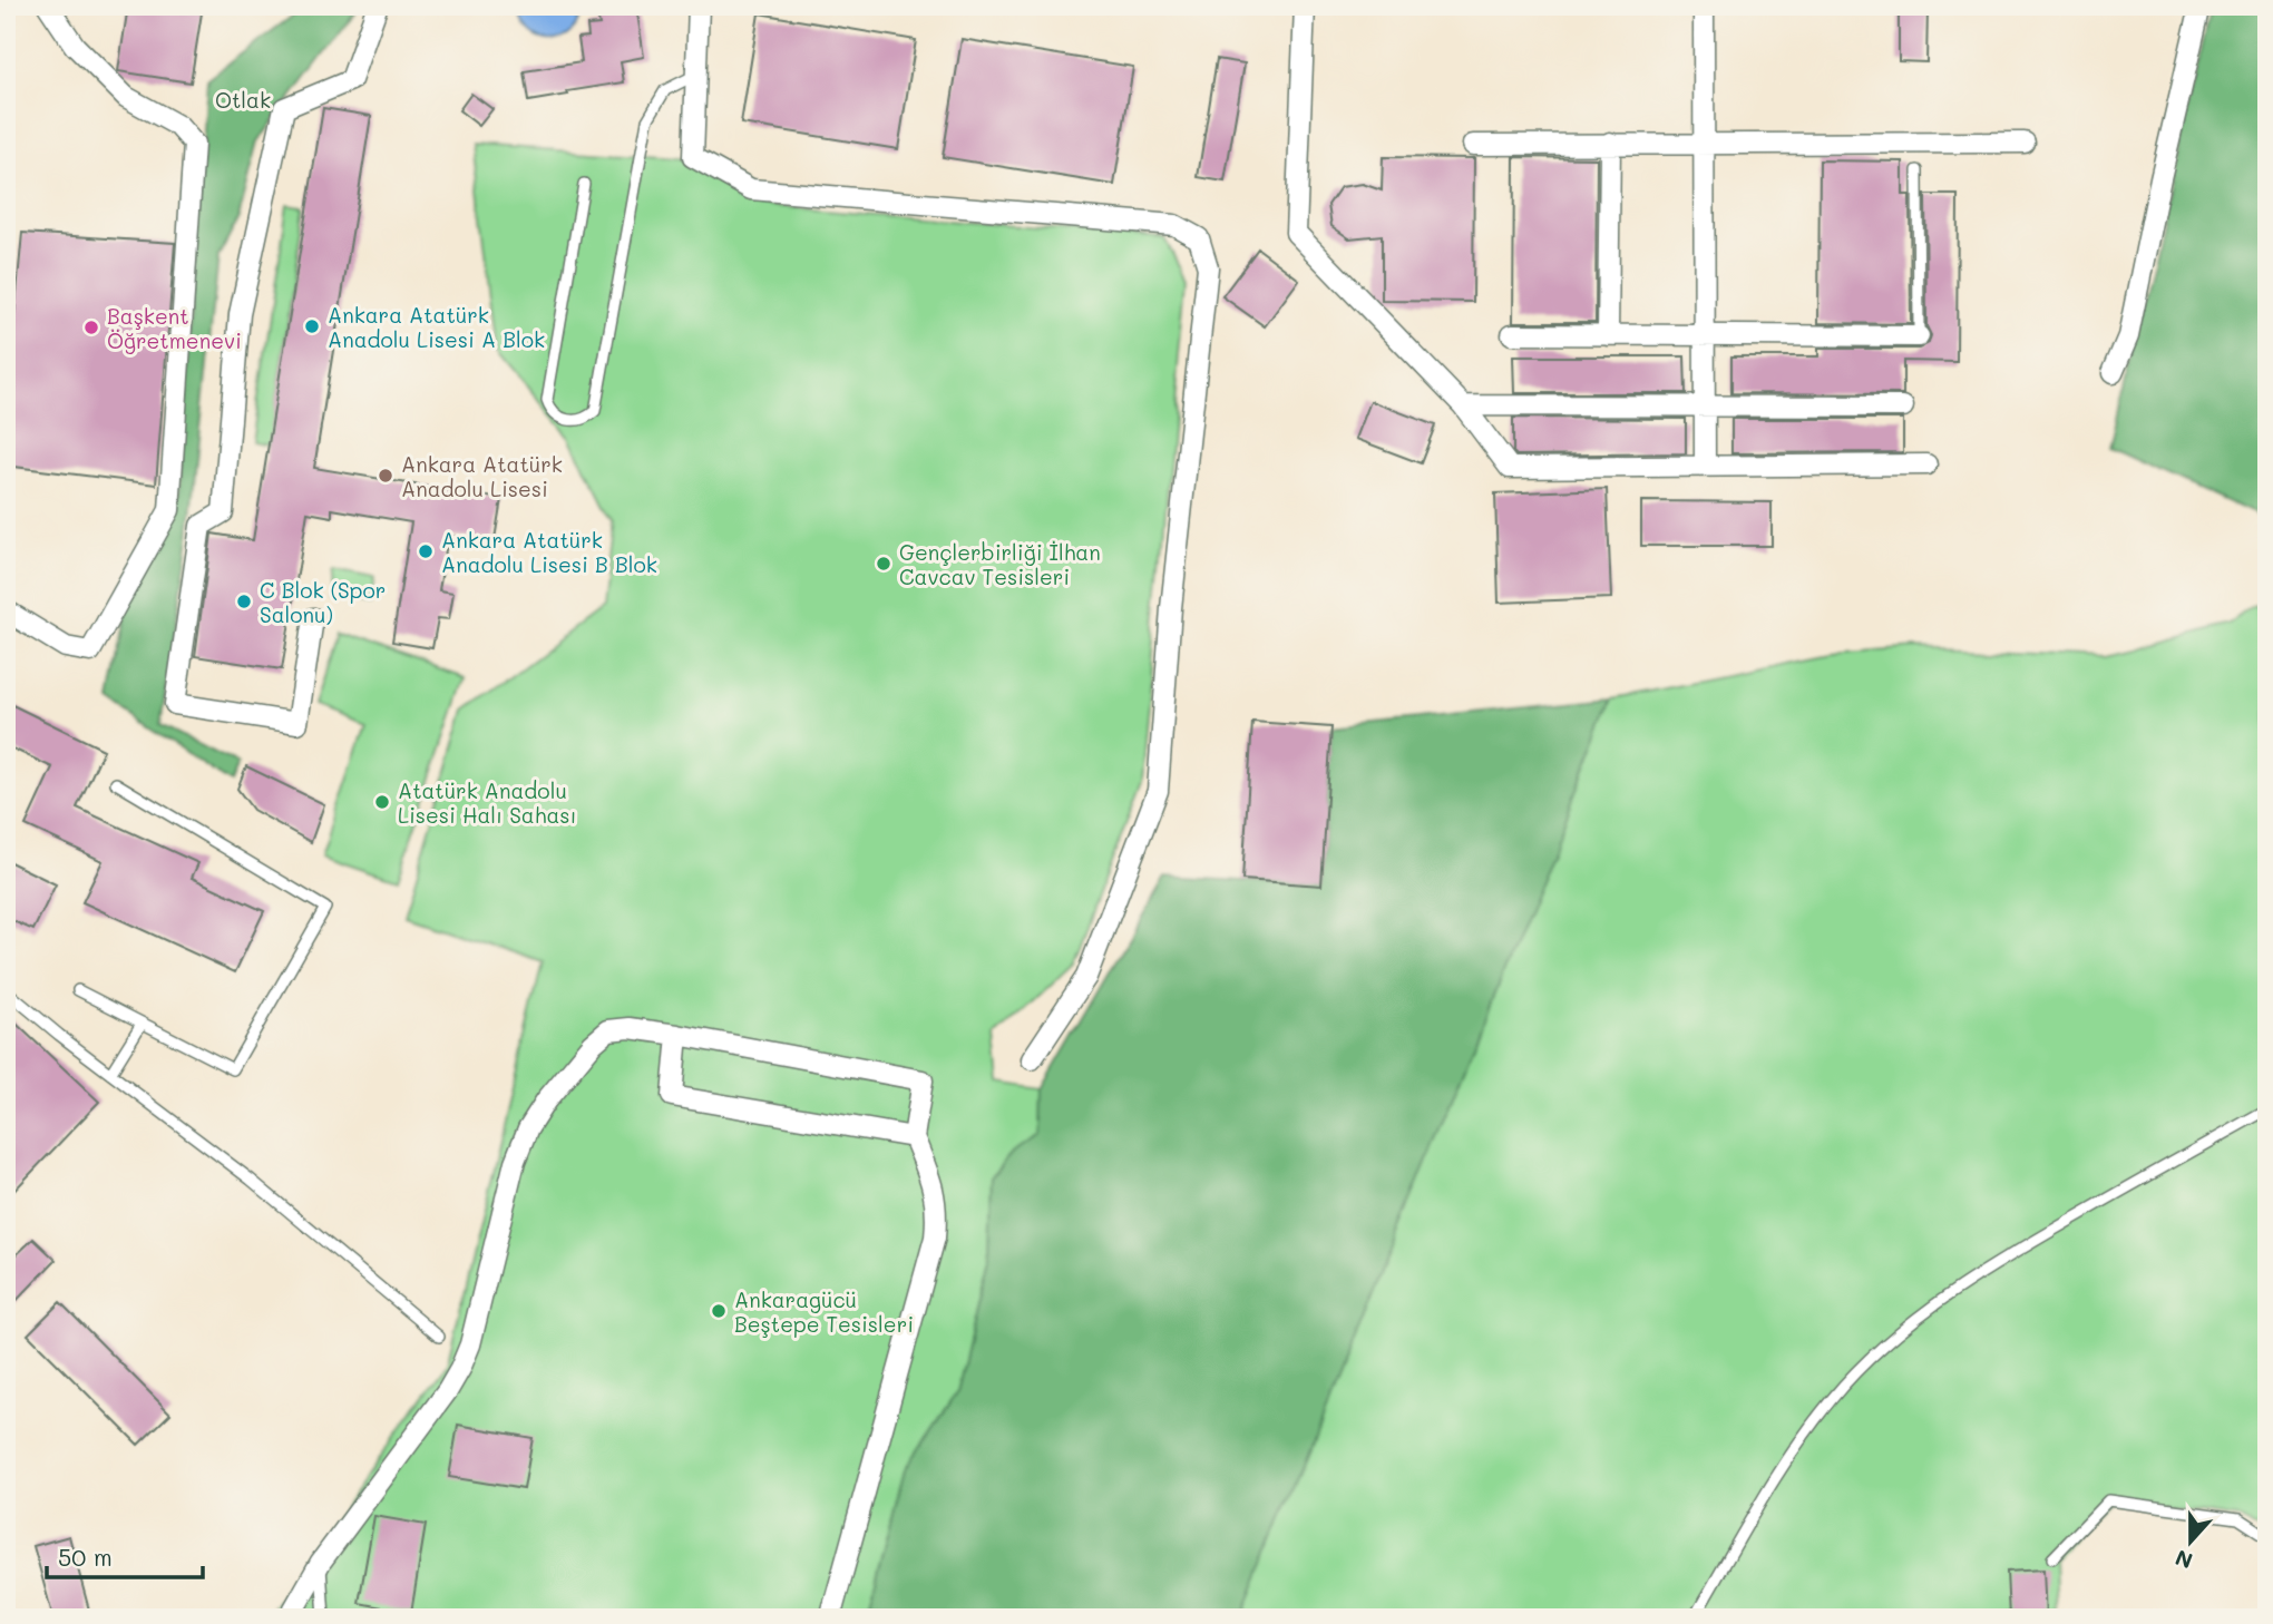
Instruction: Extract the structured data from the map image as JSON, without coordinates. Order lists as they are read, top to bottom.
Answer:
{
  "parks": ["Otlak"],
  "places": [
    "Ankara Atatürk Anadolu Lisesi A Blok",
    "Başkent Öğretmenevi",
    "Ankara Atatürk Anadolu Lisesi",
    "Ankara Atatürk Anadolu Lisesi B Blok",
    "Gençlerbirliği İlhan Cavcav Tesisleri",
    "C Blok (Spor Salonu)",
    "Atatürk Anadolu Lisesi Halı Sahası",
    "Ankaragücü Beştepe Tesisleri"
  ],
  "scale_bar": "50 m",
  "north": "bottom"
}
